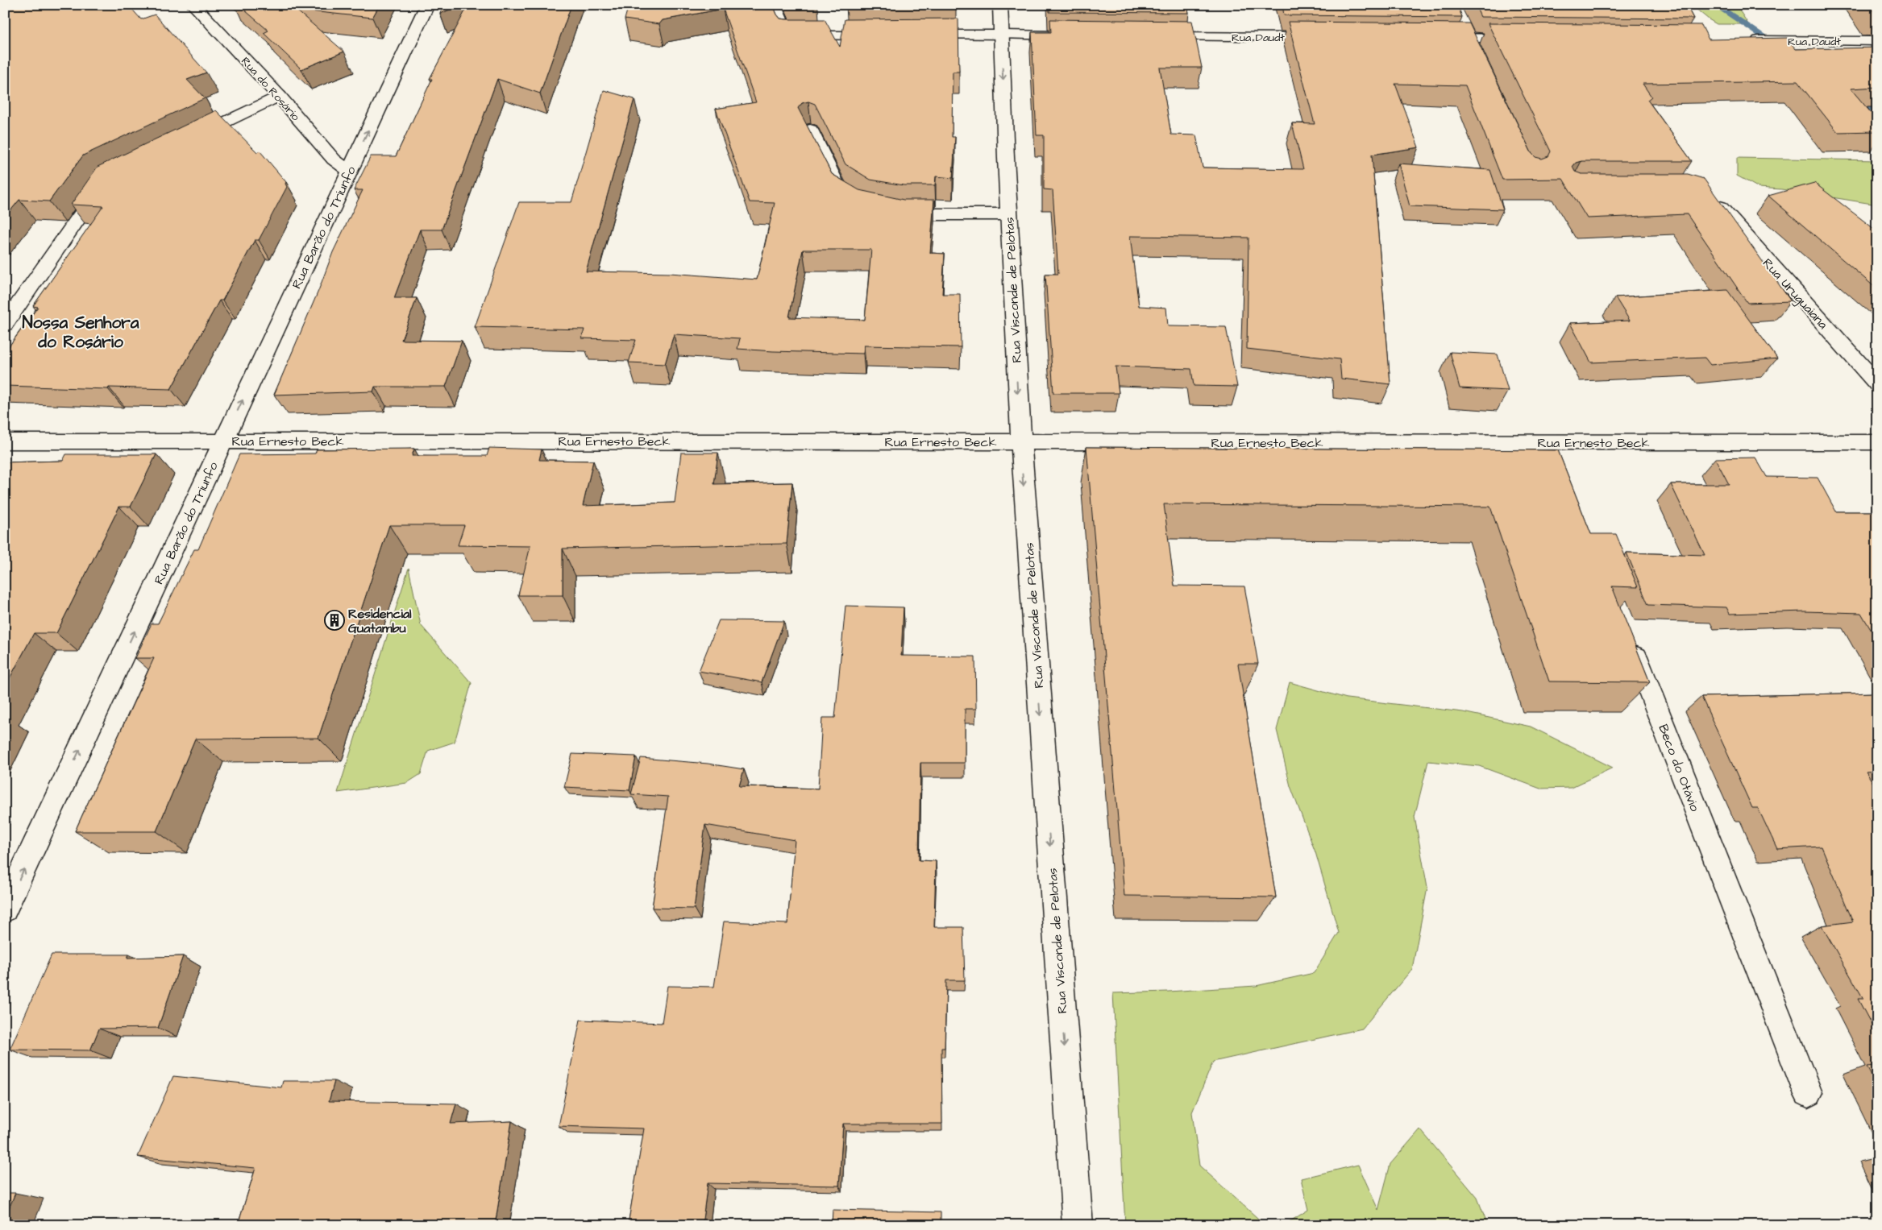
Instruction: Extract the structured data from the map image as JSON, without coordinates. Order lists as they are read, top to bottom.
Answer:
{
  "streets": {
    "street": [
      "Rua Daudt",
      "Rua do Rosário",
      "Rua Barão do Triunfo",
      "Rua Visconde de Pelotas",
      "Rua Uruguaiana",
      "Rua Ernesto Beck",
      "Beco do Otávio"
    ]
  },
  "crossings": [
    ["Rua do Rosário", "Rua Barão do Triunfo"],
    ["Rua Barão do Triunfo", "Rua Ernesto Beck"],
    ["Rua Visconde de Pelotas", "Rua Ernesto Beck"]
  ],
  "one_way": ["Rua Barão do Triunfo", "Rua Visconde de Pelotas"],
  "districts": ["Nossa Senhora do Rosário"],
  "places": {
    "building": ["Residencial Guatambu"]
  }
}
